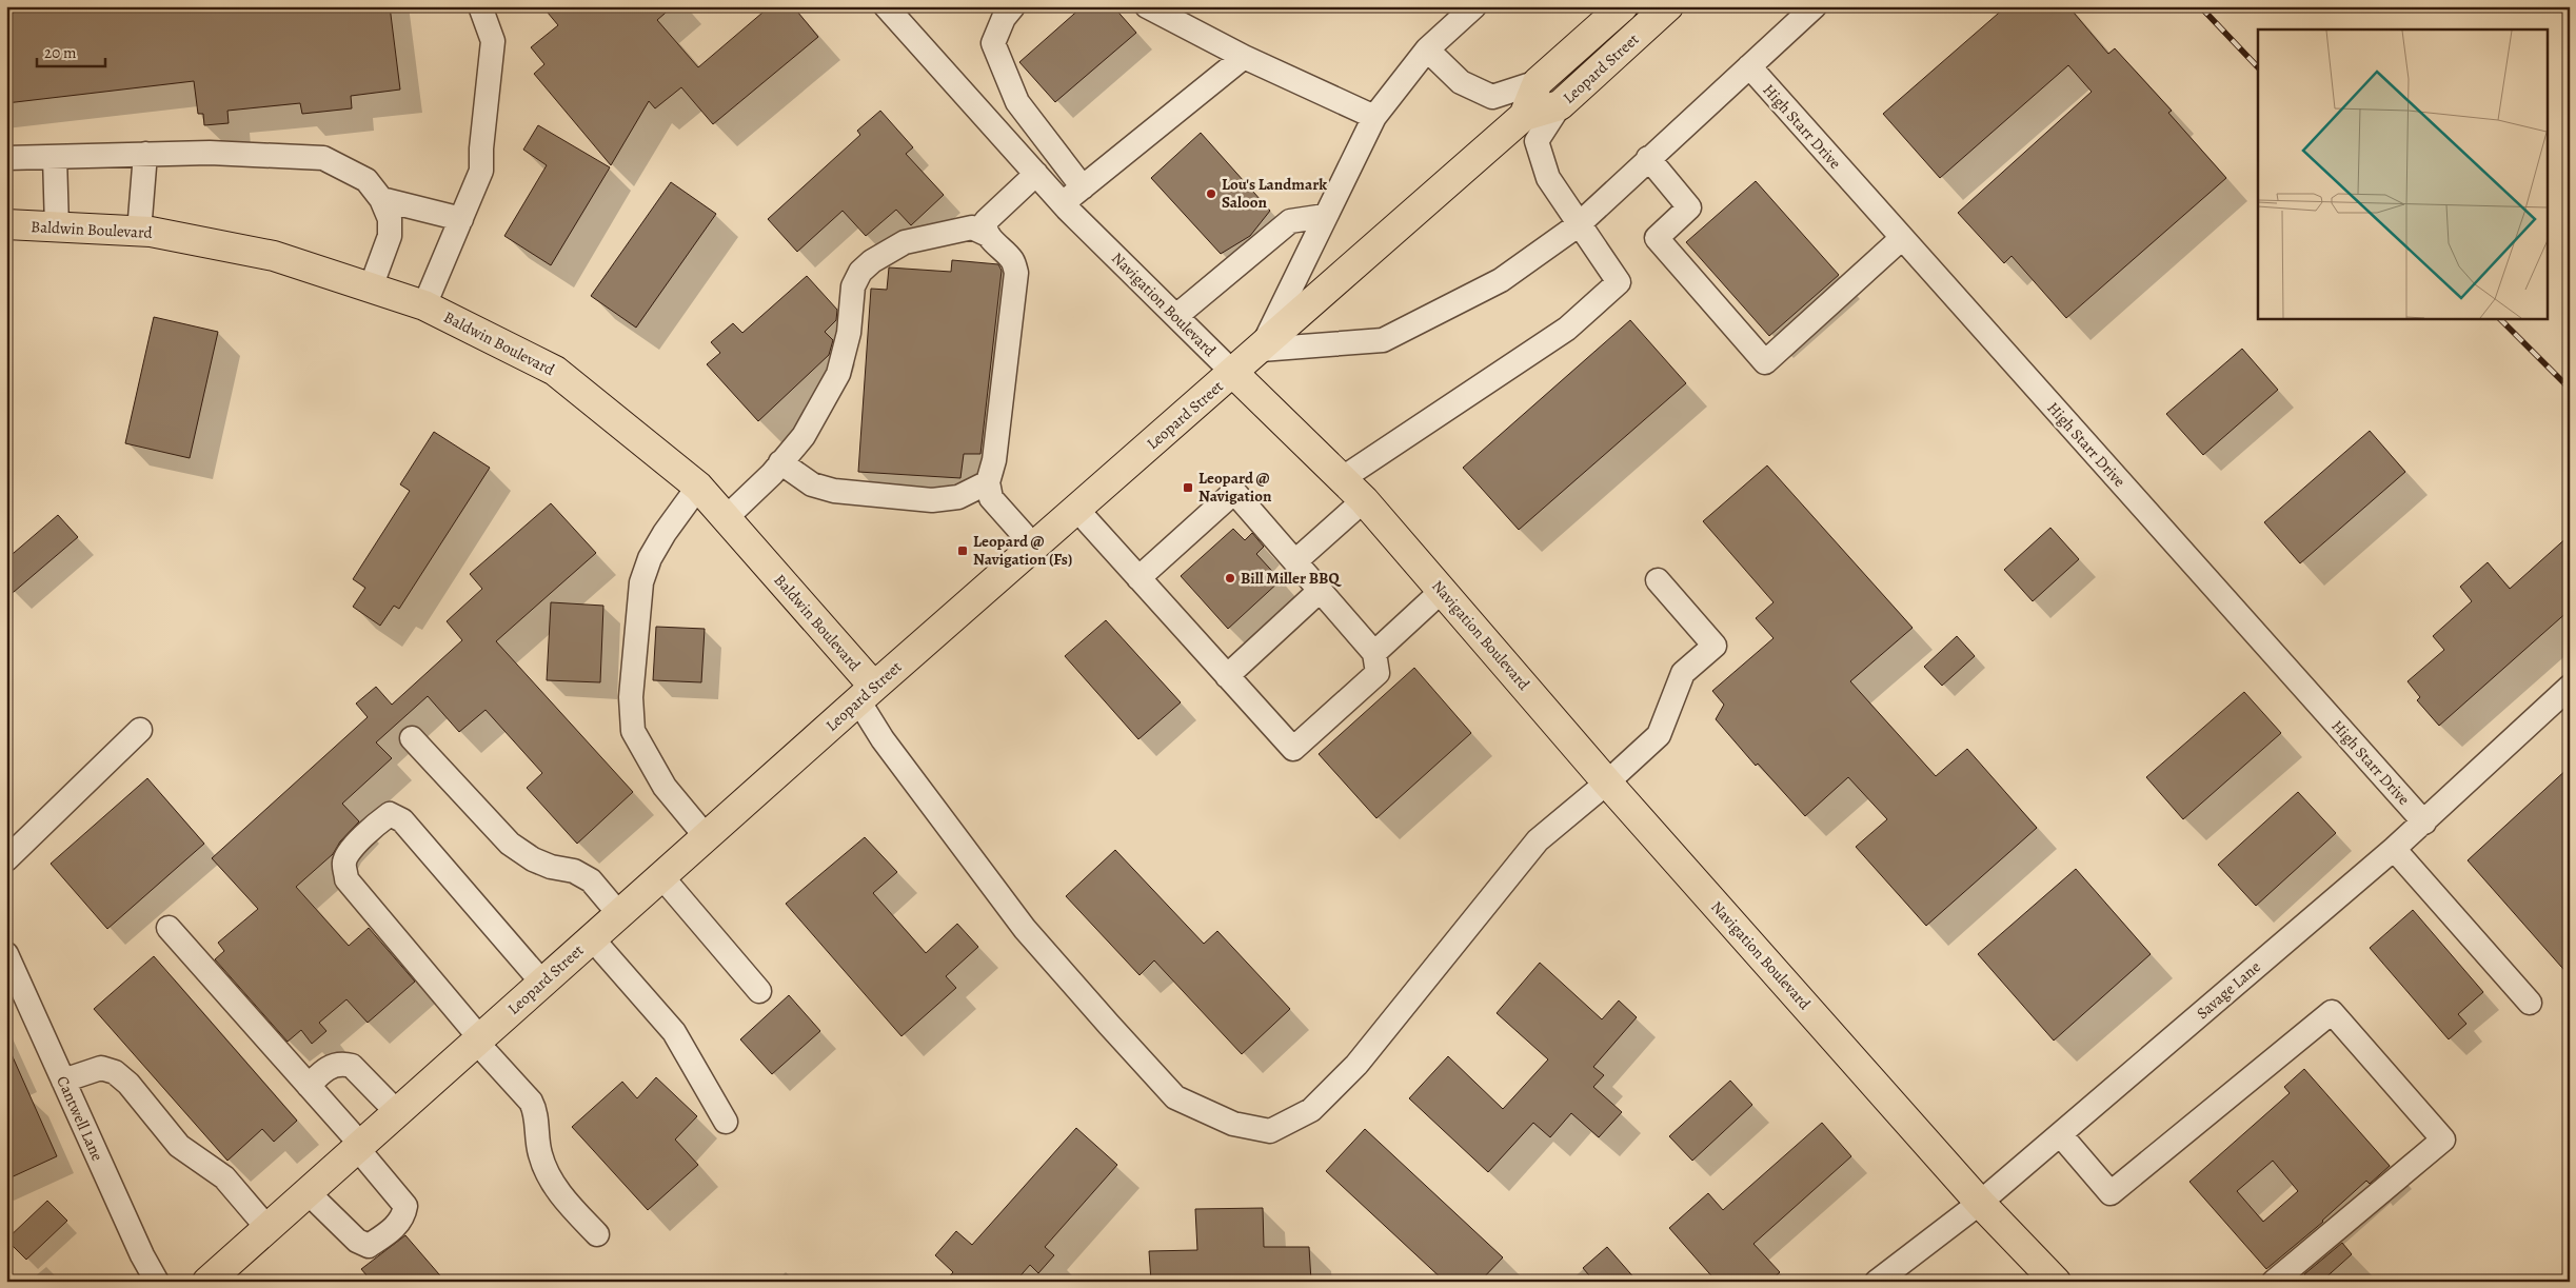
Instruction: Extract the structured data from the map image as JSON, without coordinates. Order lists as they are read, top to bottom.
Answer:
{
  "streets": {
    "main road": ["Leopard Street", "Baldwin Boulevard", "Navigation Boulevard"],
    "street": ["High Starr Drive", "Savage Lane", "Cantwell Lane"]
  },
  "crossings": [
    ["Leopard Street", "Baldwin Boulevard"],
    ["Leopard Street", "Navigation Boulevard"],
    ["High Starr Drive", "Savage Lane"],
    ["Navigation Boulevard", "Savage Lane"]
  ],
  "places": {
    "other": ["Lou's Landmark Saloon", "Bill Miller BBQ"],
    "transit": ["Leopard @ Navigation", "Leopard @ Navigation (Fs)"]
  },
  "scale_bar": "20 m"
}
